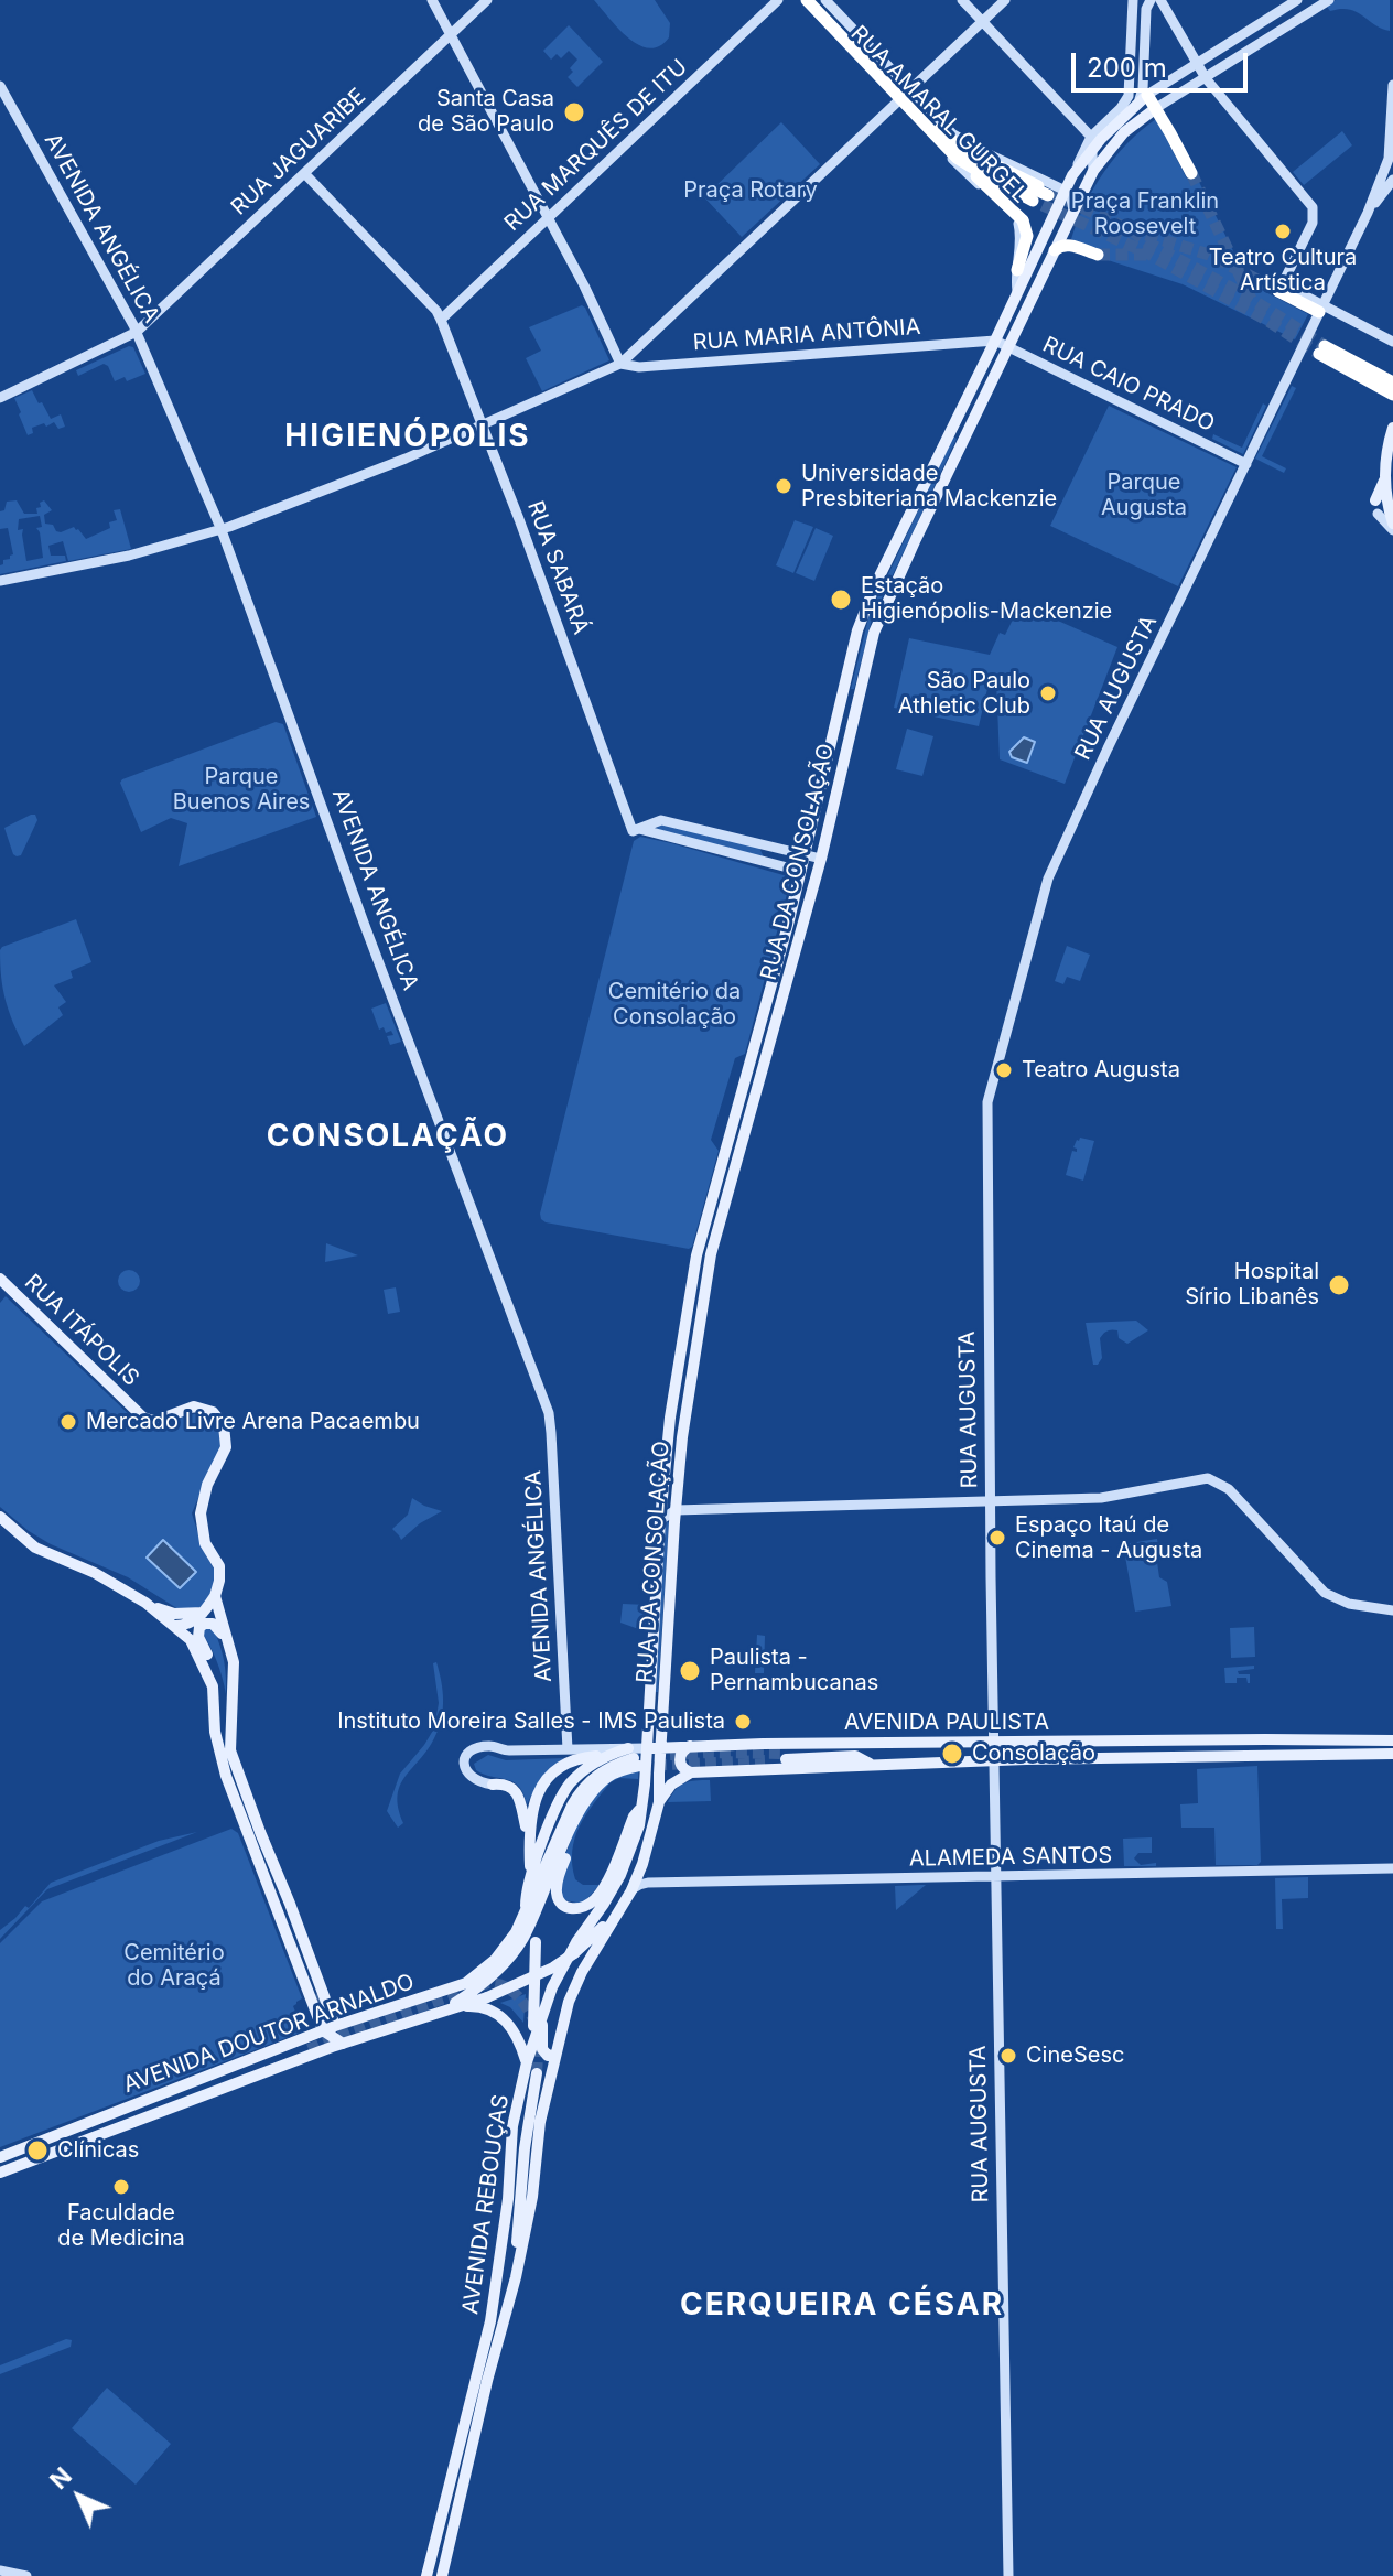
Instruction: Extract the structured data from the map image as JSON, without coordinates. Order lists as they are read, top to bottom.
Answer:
{
  "streets": {
    "main road": [
      "RUA DA CONSOLAÇÃO",
      "RUA ITÁPOLIS",
      "AVENIDA PAULISTA",
      "AVENIDA DOUTOR ARNALDO",
      "AVENIDA REBOUÇAS"
    ],
    "street": [
      "RUA AMARAL GURGEL",
      "RUA MARQUÊS DE ITU",
      "RUA JAGUARIBE",
      "AVENIDA ANGÉLICA",
      "RUA MARIA ANTÔNIA",
      "RUA CAIO PRADO",
      "RUA SABARÁ",
      "RUA AUGUSTA",
      "ALAMEDA SANTOS"
    ]
  },
  "crossings": [
    ["RUA AMARAL GURGEL", "RUA DA CONSOLAÇÃO"],
    ["RUA MARQUÊS DE ITU", "RUA SABARÁ"],
    ["RUA JAGUARIBE", "AVENIDA ANGÉLICA"],
    ["RUA JAGUARIBE", "RUA SABARÁ"],
    ["AVENIDA ANGÉLICA", "AVENIDA PAULISTA"],
    ["RUA MARIA ANTÔNIA", "RUA CAIO PRADO"],
    ["RUA MARIA ANTÔNIA", "RUA DA CONSOLAÇÃO"],
    ["RUA CAIO PRADO", "RUA AUGUSTA"],
    ["RUA CAIO PRADO", "RUA DA CONSOLAÇÃO"],
    ["RUA AUGUSTA", "AVENIDA PAULISTA"],
    ["RUA AUGUSTA", "ALAMEDA SANTOS"],
    ["RUA DA CONSOLAÇÃO", "AVENIDA PAULISTA"],
    ["RUA DA CONSOLAÇÃO", "ALAMEDA SANTOS"],
    ["RUA DA CONSOLAÇÃO", "AVENIDA REBOUÇAS"],
    ["AVENIDA PAULISTA", "AVENIDA DOUTOR ARNALDO"],
    ["ALAMEDA SANTOS", "AVENIDA REBOUÇAS"]
  ],
  "districts": ["HIGIENÓPOLIS", "CONSOLAÇÃO", "CERQUEIRA CÉSAR"],
  "parks": [
    "Praça Rotary",
    "Praça Franklin Roosevelt",
    "Parque Augusta",
    "Parque Buenos Aires",
    "Cemitério da Consolação",
    "Cemitério do Araçá"
  ],
  "places": [
    "Santa Casa de São Paulo",
    "Teatro Cultura Artística",
    "Universidade Presbiteriana Mackenzie",
    "Estação Higienópolis-Mackenzie",
    "São Paulo Athletic Club",
    "Teatro Augusta",
    "Hospital Sírio Libanês",
    "Mercado Livre Arena Pacaembu",
    "Espaço Itaú de Cinema - Augusta",
    "Paulista - Pernambucanas",
    "Instituto Moreira Salles - IMS Paulista",
    "Consolação",
    "CineSesc",
    "Clínicas",
    "Faculdade de Medicina"
  ],
  "scale_bar": "200 m",
  "north": "top left"
}
